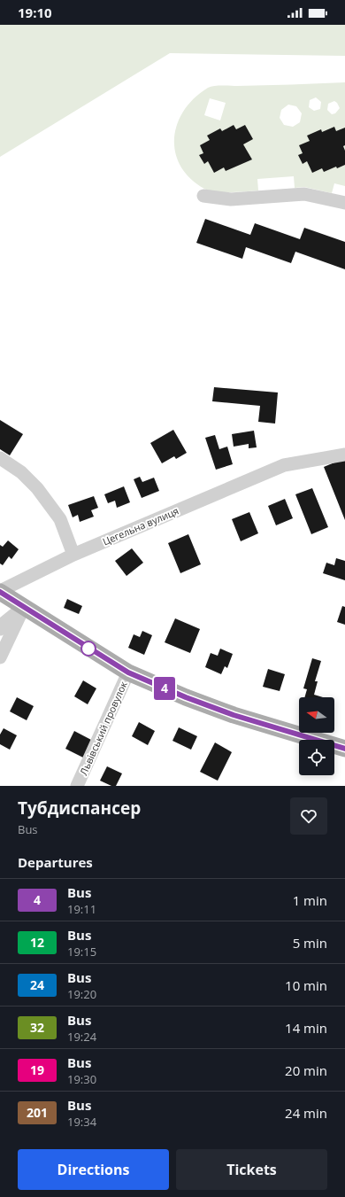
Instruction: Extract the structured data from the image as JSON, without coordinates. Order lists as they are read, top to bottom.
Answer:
{
  "streets": {
    "street": ["Цегельна вулиця", "Львівський провулок"]
  },
  "lines": ["bus line 4"],
  "north": "left",
  "page": {
    "status": "19:10",
    "on_map": "4",
    "heading": [
      ["Тубдиспансер", "Bus"],
      "Departures"
    ],
    "list": [
      {
        "mark": "4",
        "name": "Bus",
        "note": "19:11",
        "value": "1 min"
      },
      {
        "mark": "12",
        "name": "Bus",
        "note": "19:15",
        "value": "5 min"
      },
      {
        "mark": "24",
        "name": "Bus",
        "note": "19:20",
        "value": "10 min"
      },
      {
        "mark": "32",
        "name": "Bus",
        "note": "19:24",
        "value": "14 min"
      },
      {
        "mark": "19",
        "name": "Bus",
        "note": "19:30",
        "value": "20 min"
      },
      {
        "mark": "201",
        "name": "Bus",
        "note": "19:34",
        "value": "24 min"
      }
    ],
    "buttons": ["Directions", "Tickets"]
  }
}
